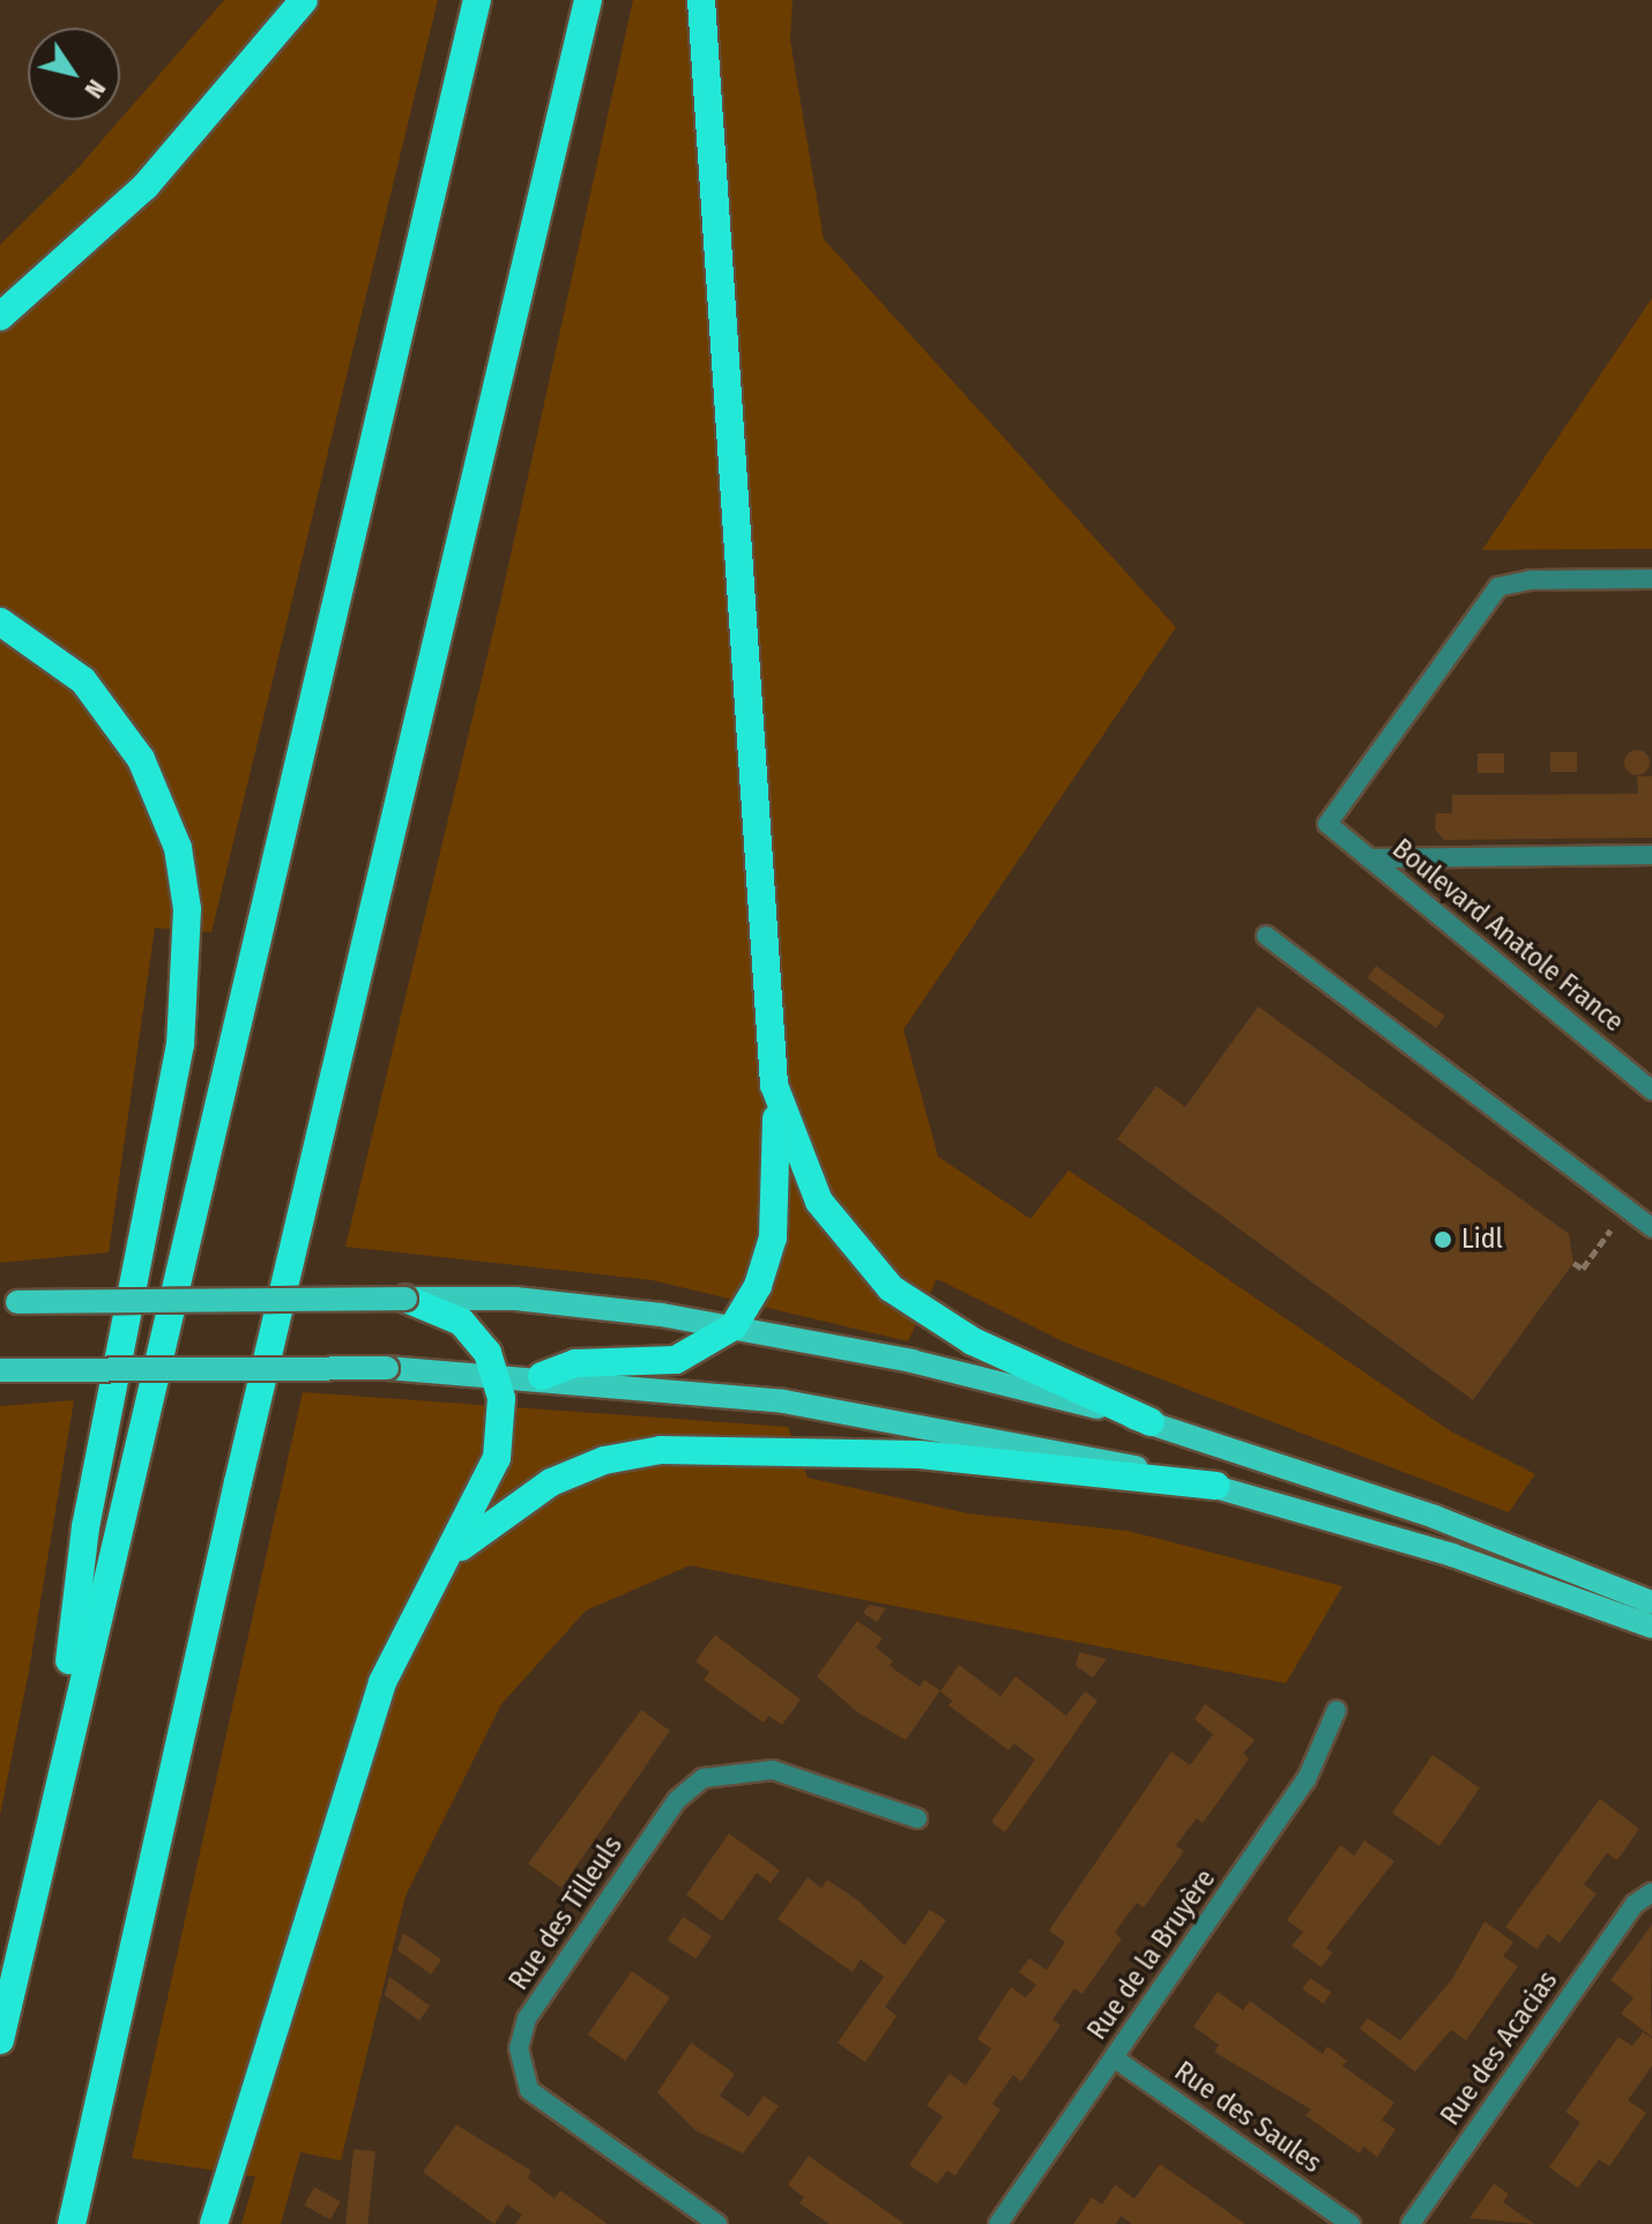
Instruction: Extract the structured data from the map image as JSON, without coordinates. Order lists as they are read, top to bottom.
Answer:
{
  "streets": {
    "street": [
      "Boulevard Anatole France",
      "Rue des Tilleuls",
      "Rue de la Bruyère",
      "Rue des Acacias",
      "Rue des Saules"
    ]
  },
  "crossings": [
    ["Rue de la Bruyère", "Rue des Saules"]
  ],
  "places": ["Lidl"],
  "north": "bottom right"
}
